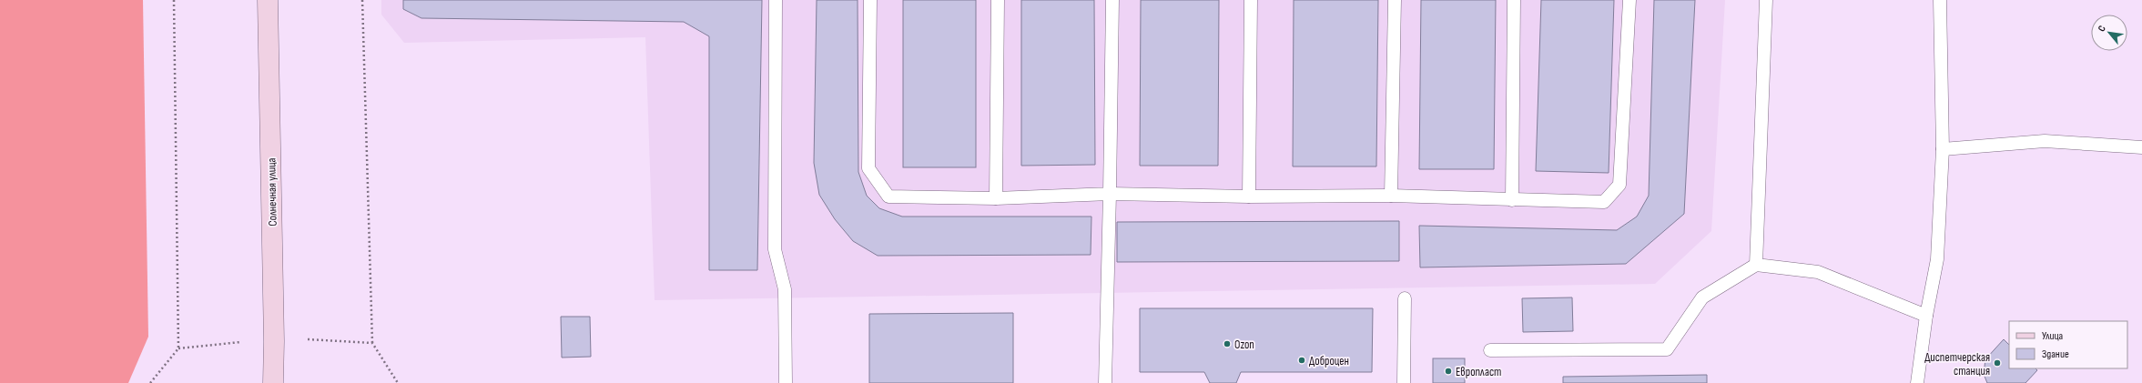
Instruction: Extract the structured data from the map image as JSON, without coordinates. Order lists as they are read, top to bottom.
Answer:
{
  "streets": {
    "street": ["Солнечная улица"]
  },
  "places": [
    "Ozon",
    "Доброцен",
    "Диспетчерская станция",
    "Европласт"
  ],
  "legend": ["Улица", "Здание"],
  "north": "top left"
}
